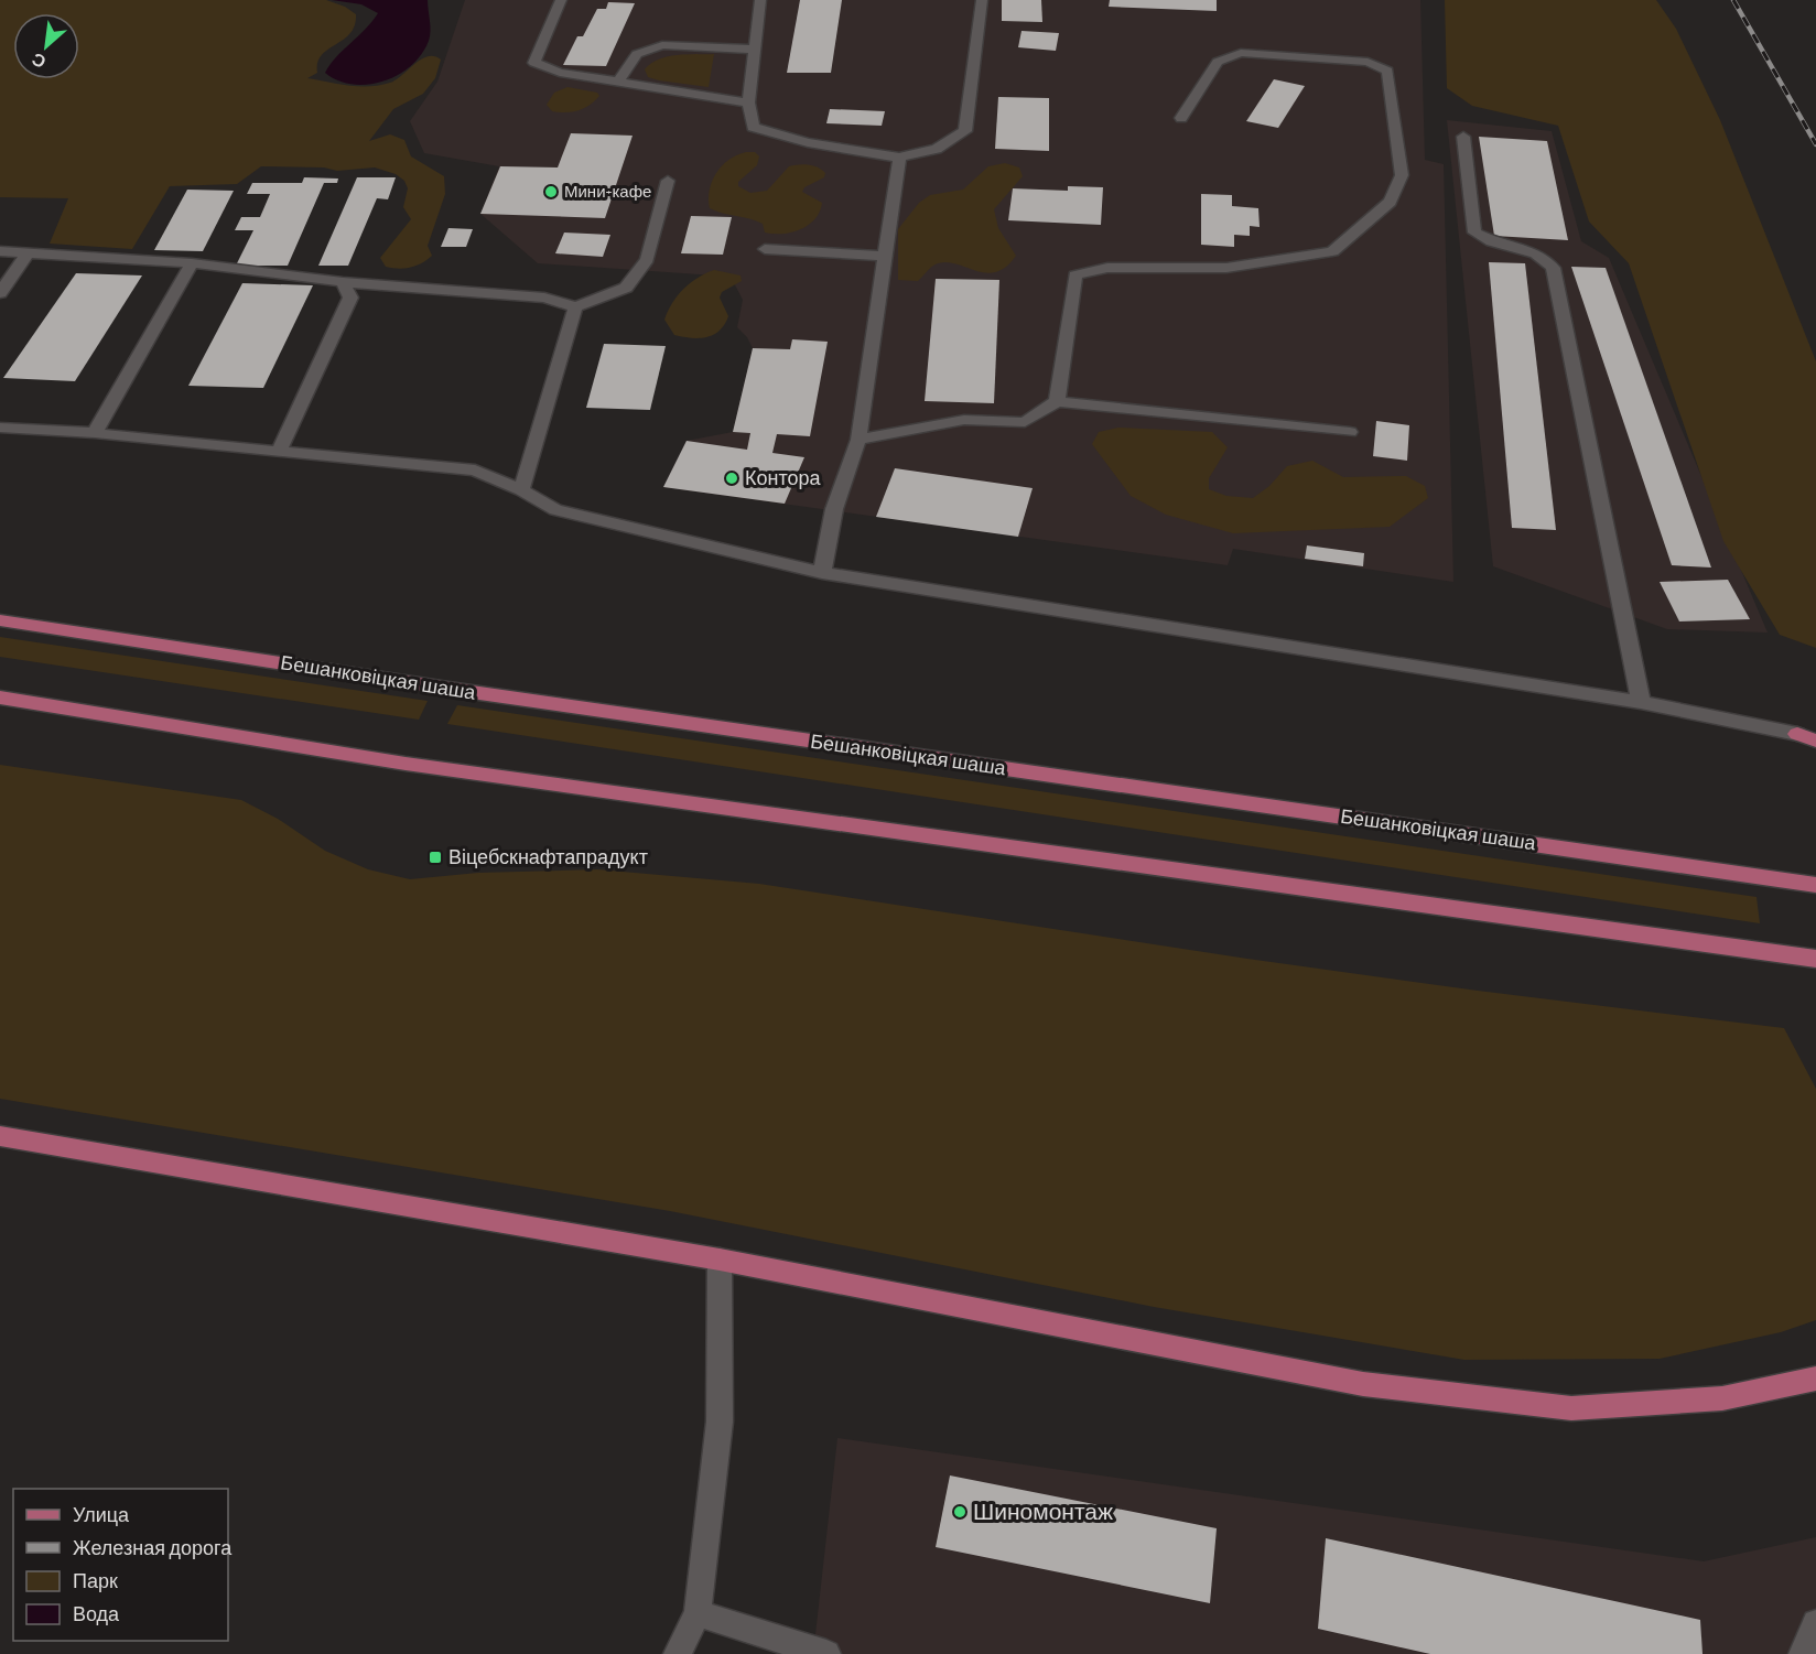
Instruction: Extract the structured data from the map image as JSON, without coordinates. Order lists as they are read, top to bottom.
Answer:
{
  "streets": {
    "main road": ["Бешанковіцкая шаша"]
  },
  "places": {
    "other": ["Мини-кафе", "Контора", "Шиномонтаж"],
    "transit": ["Віцебскнафтапрадукт"]
  },
  "legend": [
    "Улица",
    "Железная дорога",
    "Парк",
    "Вода"
  ],
  "north": "bottom left"
}
